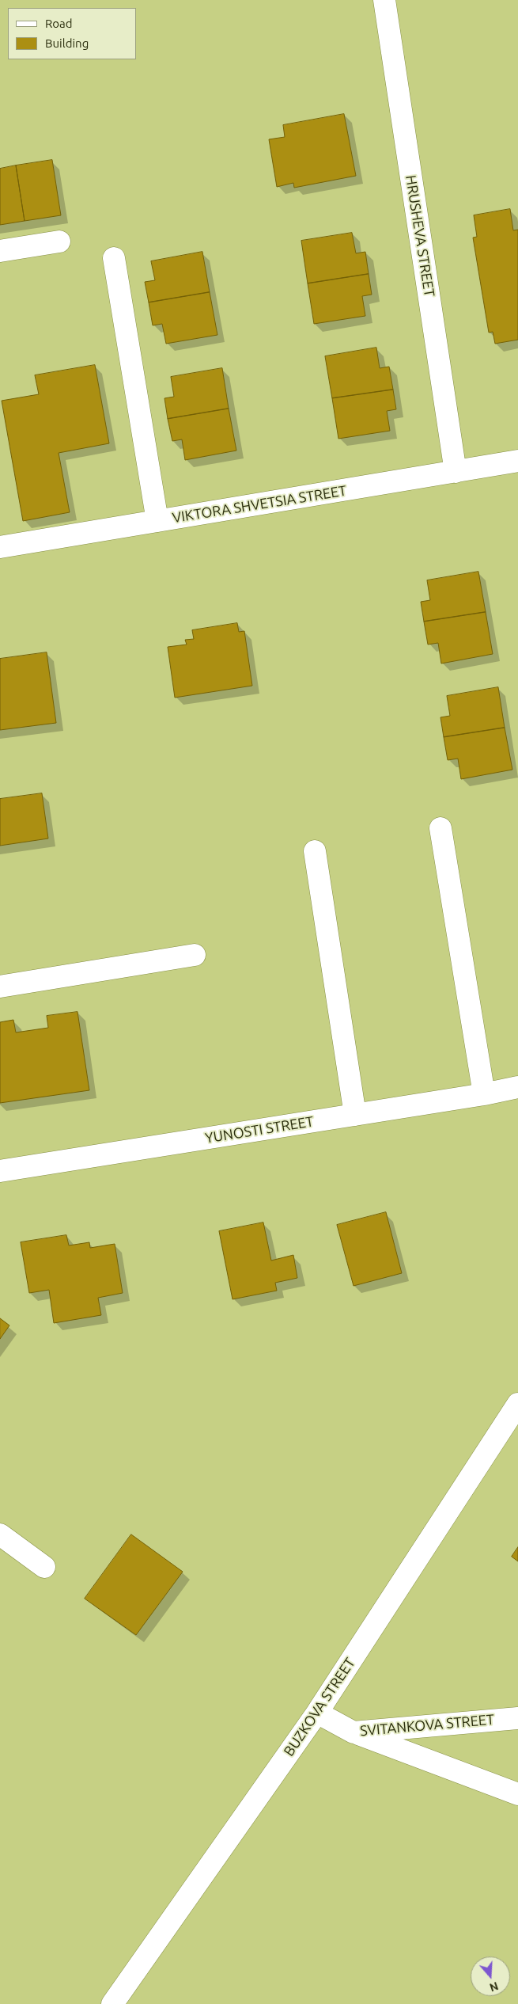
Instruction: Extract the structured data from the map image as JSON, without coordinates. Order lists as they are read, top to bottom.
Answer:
{
  "streets": {
    "street": [
      "HRUSHEVA STREET",
      "VIKTORA SHVETSIA STREET",
      "YUNOSTI STREET",
      "BUZKOVA STREET",
      "SVITANKOVA STREET"
    ]
  },
  "crossings": [
    ["HRUSHEVA STREET", "VIKTORA SHVETSIA STREET"],
    ["BUZKOVA STREET", "SVITANKOVA STREET"]
  ],
  "legend": ["Road", "Building"],
  "north": "bottom"
}
